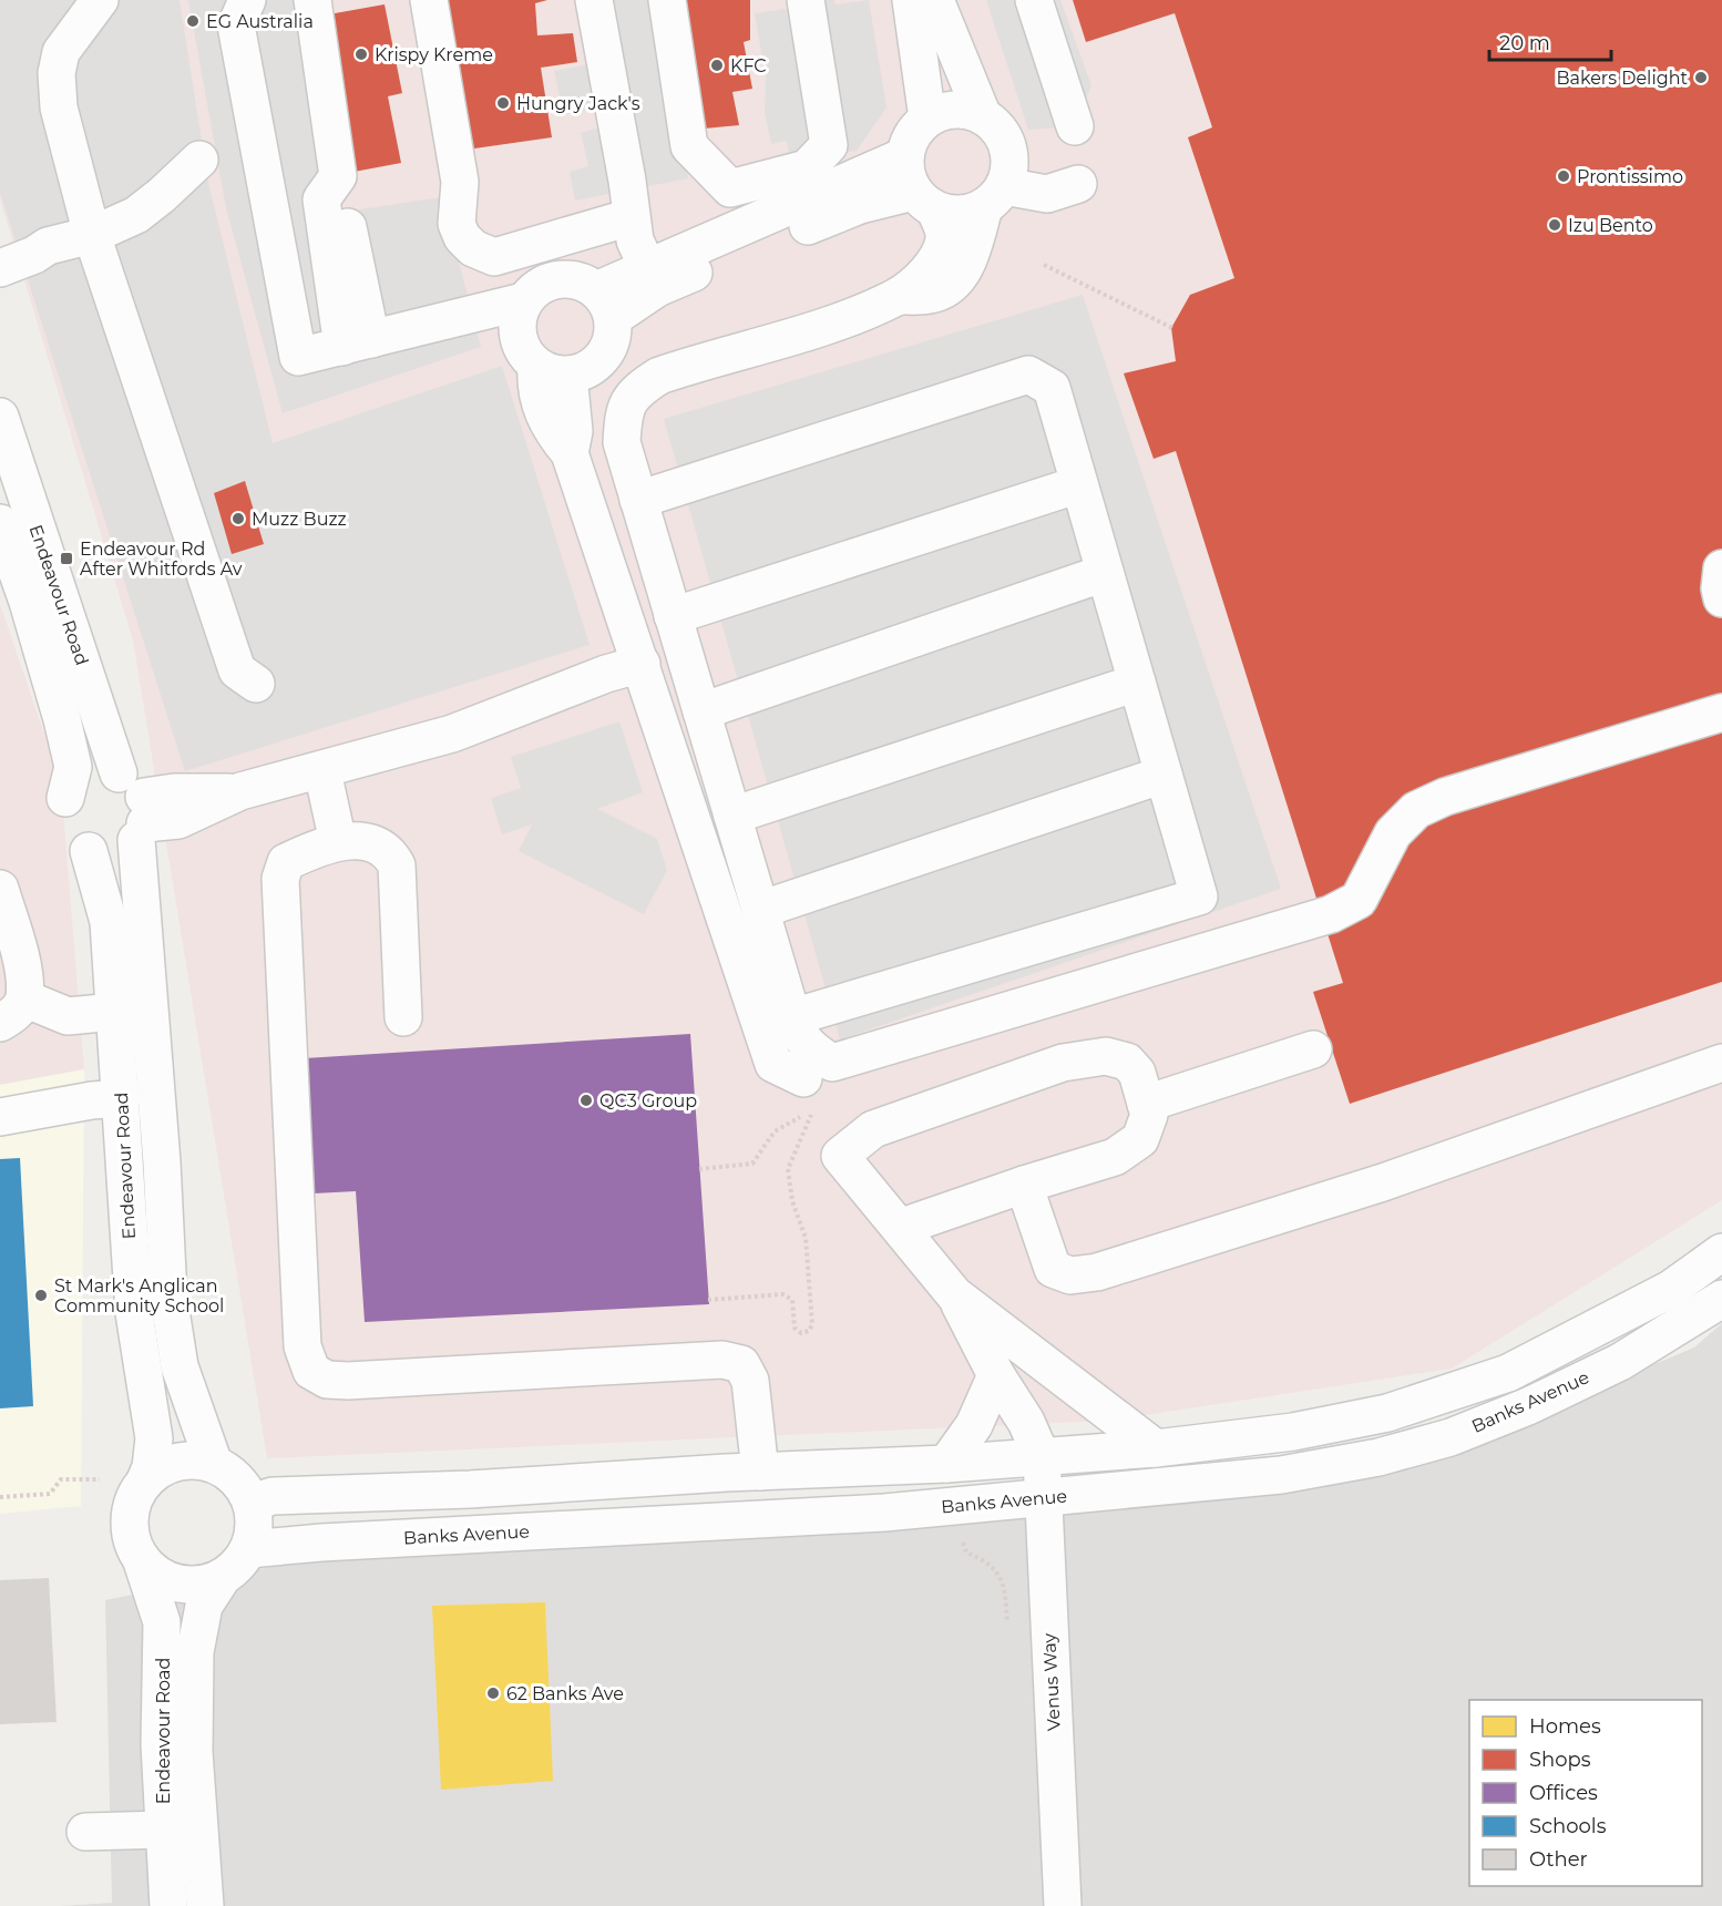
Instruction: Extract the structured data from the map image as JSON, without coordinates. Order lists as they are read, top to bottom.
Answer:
{
  "streets": {
    "street": ["Endeavour Road", "Banks Avenue", "Venus Way"]
  },
  "crossings": [
    ["Endeavour Road", "Banks Avenue"],
    ["Banks Avenue", "Venus Way"]
  ],
  "places": {
    "other": [
      "EG Australia",
      "Krispy Kreme",
      "KFC",
      "Bakers Delight",
      "Hungry Jack's",
      "Prontissimo",
      "Izu Bento",
      "Muzz Buzz",
      "QC3 Group",
      "St Mark's Anglican Community School",
      "62 Banks Ave"
    ],
    "transit": ["Endeavour Rd After Whitfords Av"]
  },
  "legend": [
    "Homes",
    "Shops",
    "Offices",
    "Schools",
    "Other"
  ],
  "scale_bar": "20 m"
}
